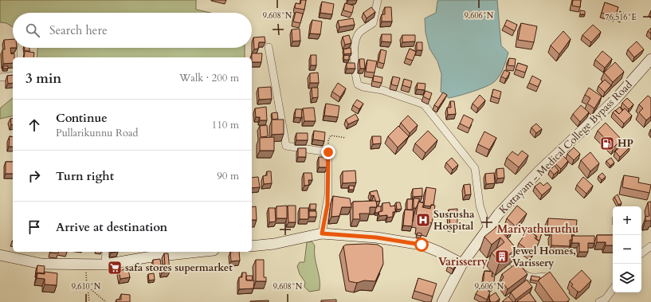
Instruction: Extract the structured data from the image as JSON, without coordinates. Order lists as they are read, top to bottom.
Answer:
{
  "streets": {
    "main road": ["Kottayam - Medical College Bypass Road"]
  },
  "districts": ["Mariyathuruthu", "Varisserry"],
  "places": {
    "fuel station": ["HP"],
    "hospital": ["Susrusha Hospital"],
    "building": ["Jewel Homes, Varissery"],
    "supermarket": ["safa stores supermarket"]
  },
  "page": {
    "search": "Search here",
    "heading": ["3 min", "Walk · 200 m"],
    "list": [
      ["Continue", "Pullarikunnu Road", "110 m"],
      ["Turn right", "90 m"],
      "Arrive at destination"
    ],
    "map_buttons": ["+", "−"]
  },
  "coordinates": [
    "9.608°N",
    "9.606°N",
    "76.516°E",
    "9.610°N"
  ]
}
